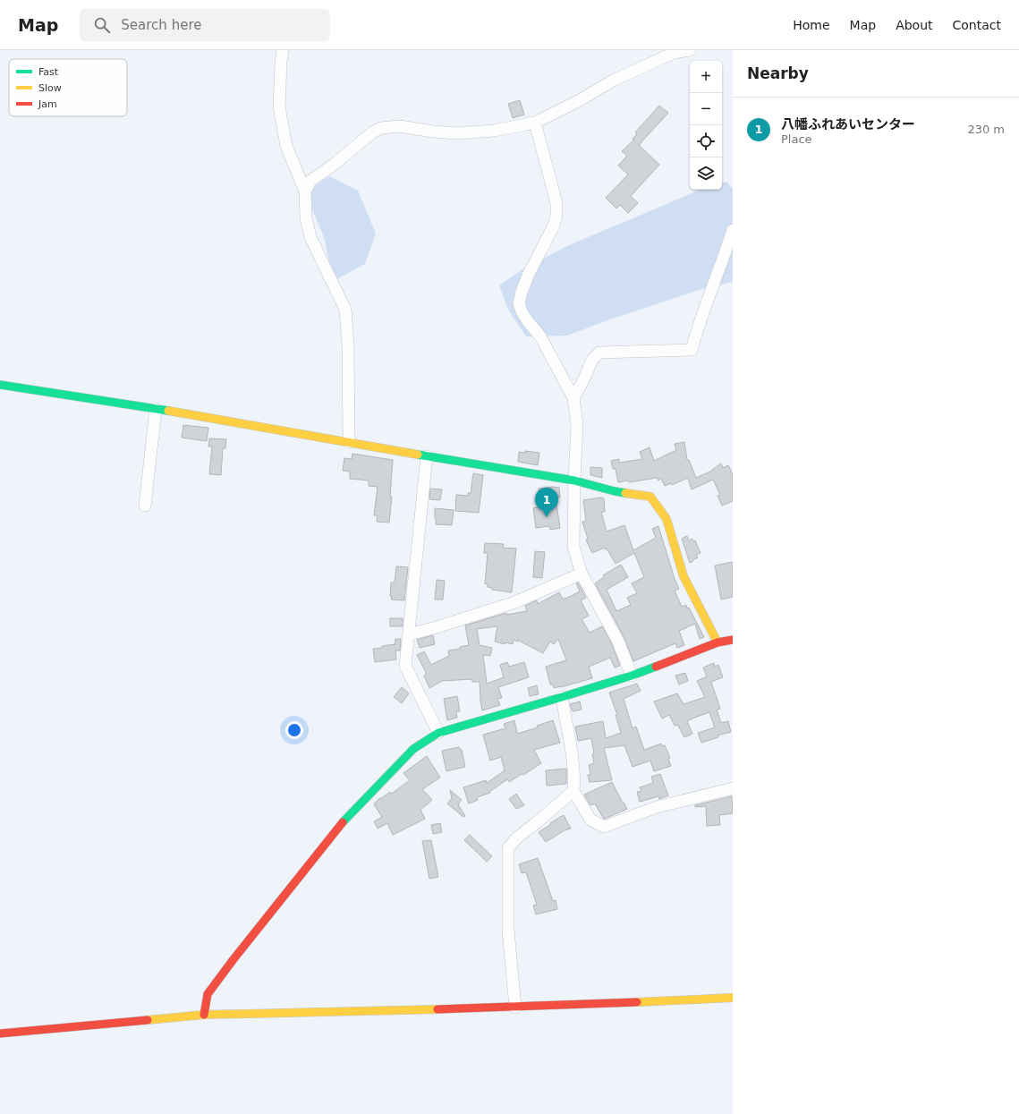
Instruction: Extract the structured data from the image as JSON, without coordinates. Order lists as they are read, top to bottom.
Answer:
{
  "legend": ["Fast", "Slow", "Jam"],
  "page": {
    "header": "Map",
    "search": "Search here",
    "nav": [
      "Home",
      "Map",
      "About",
      "Contact"
    ],
    "heading": "Nearby",
    "map_buttons": ["+", "−"],
    "list": [
      {
        "mark": "1",
        "name": "八幡ふれあいセンター",
        "note": "Place",
        "value": "230 m"
      }
    ],
    "pins": "1"
  }
}
